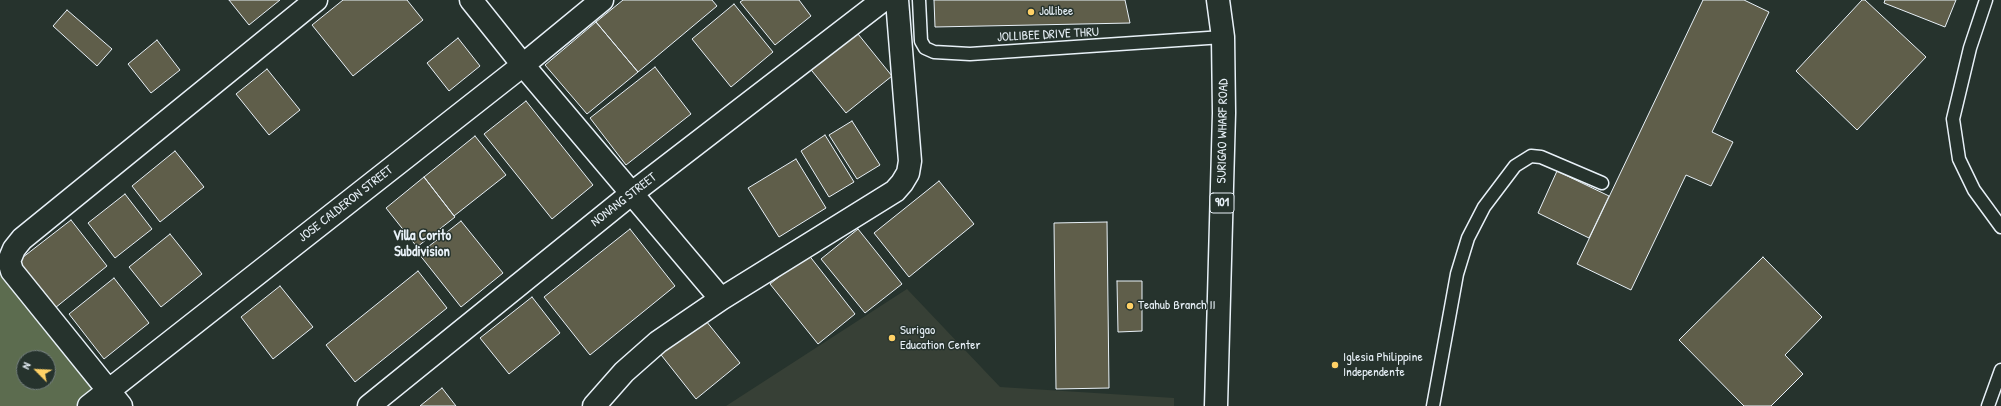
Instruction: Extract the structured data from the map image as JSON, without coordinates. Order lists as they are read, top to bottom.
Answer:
{
  "streets": {
    "street": [
      "SURIGAO WHARF ROAD",
      "NONANG STREET",
      "901",
      "JOSE CALDERON STREET"
    ],
    "lane": ["JOLLIBEE DRIVE THRU"]
  },
  "crossings": [
    ["JOLLIBEE DRIVE THRU", "SURIGAO WHARF ROAD"]
  ],
  "districts": ["Villa Corito Subdivision"],
  "places": [
    "Jollibee",
    "Teahub Branch II",
    "Surigao Education Center",
    "Iglesia Philippine Independente"
  ],
  "north": "top left"
}
